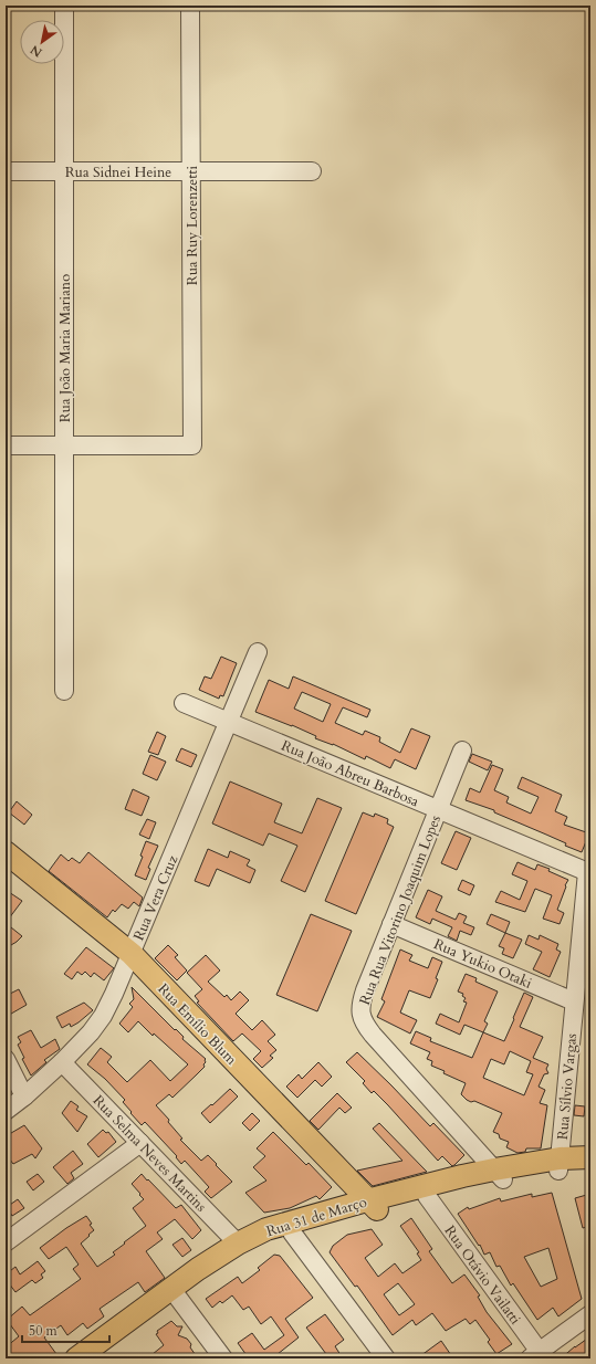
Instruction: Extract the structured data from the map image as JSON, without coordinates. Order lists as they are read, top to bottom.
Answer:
{
  "streets": {
    "main road": ["Rua Emílio Blum", "Rua 31 de Março"],
    "street": [
      "Rua Sidnei Heine",
      "Rua Ruy Lorenzetti",
      "Rua João Maria Mariano",
      "Rua João Abreu Barbosa",
      "Rua Vera Cruz",
      "Rua Rua Vitorino Joaquim Lopes",
      "Rua Yukio Otaki",
      "Rua Sílvio Vargas",
      "Rua Selma Neves Martins",
      "Rua Otávio Vailatti"
    ]
  },
  "crossings": [
    ["Rua Sidnei Heine", "Rua Ruy Lorenzetti"],
    ["Rua Sidnei Heine", "Rua João Maria Mariano"],
    ["Rua Ruy Lorenzetti", "Rua João Maria Mariano"],
    ["Rua João Abreu Barbosa", "Rua Vera Cruz"],
    ["Rua João Abreu Barbosa", "Rua Rua Vitorino Joaquim Lopes"],
    ["Rua João Abreu Barbosa", "Rua Sílvio Vargas"],
    ["Rua Vera Cruz", "Rua Emílio Blum"],
    ["Rua Vera Cruz", "Rua Selma Neves Martins"],
    ["Rua Rua Vitorino Joaquim Lopes", "Rua Yukio Otaki"],
    ["Rua Rua Vitorino Joaquim Lopes", "Rua 31 de Março"],
    ["Rua Yukio Otaki", "Rua Sílvio Vargas"],
    ["Rua Emílio Blum", "Rua 31 de Março"],
    ["Rua Sílvio Vargas", "Rua 31 de Março"],
    ["Rua Selma Neves Martins", "Rua 31 de Março"],
    ["Rua 31 de Março", "Rua Otávio Vailatti"]
  ],
  "scale_bar": "50 m",
  "north": "bottom left"
}
